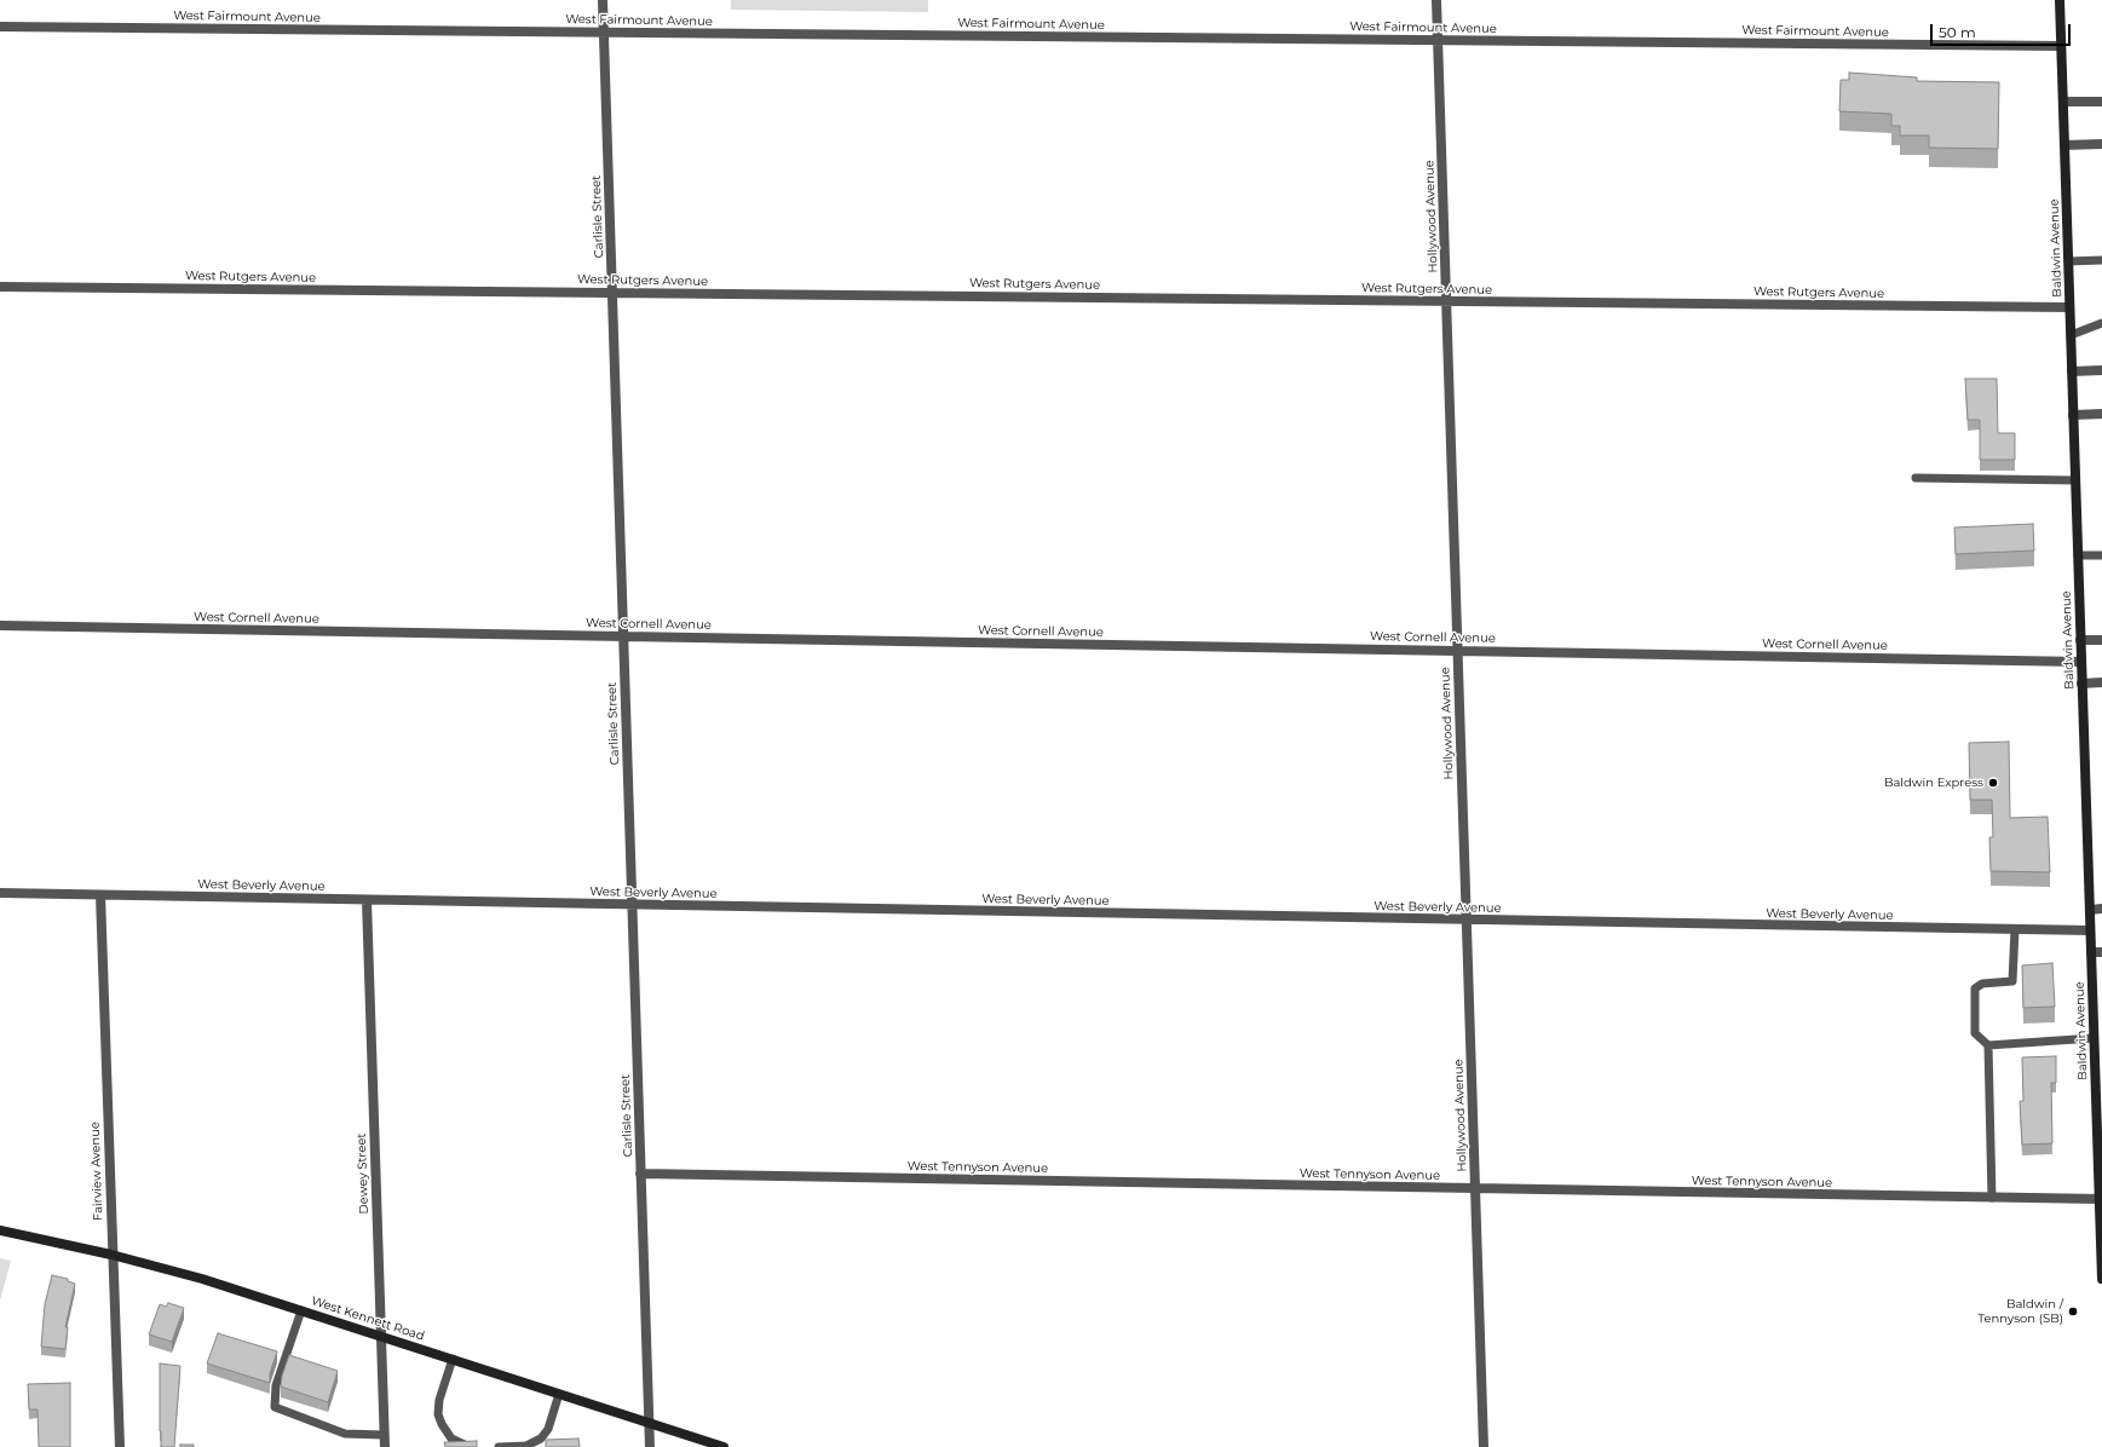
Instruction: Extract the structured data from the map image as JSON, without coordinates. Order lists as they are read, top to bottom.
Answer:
{
  "streets": {
    "main road": ["Baldwin Avenue", "West Kennett Road"],
    "street": [
      "West Fairmount Avenue",
      "Carlisle Street",
      "Hollywood Avenue",
      "West Rutgers Avenue",
      "West Cornell Avenue",
      "West Beverly Avenue",
      "West Tennyson Avenue",
      "Fairview Avenue",
      "Dewey Street"
    ]
  },
  "crossings": [
    ["West Fairmount Avenue", "Carlisle Street"],
    ["West Fairmount Avenue", "Hollywood Avenue"],
    ["West Fairmount Avenue", "Baldwin Avenue"],
    ["Carlisle Street", "West Rutgers Avenue"],
    ["Carlisle Street", "West Cornell Avenue"],
    ["Carlisle Street", "West Beverly Avenue"],
    ["Carlisle Street", "West Tennyson Avenue"],
    ["Carlisle Street", "West Kennett Road"],
    ["Hollywood Avenue", "West Rutgers Avenue"],
    ["Hollywood Avenue", "West Cornell Avenue"],
    ["Hollywood Avenue", "West Beverly Avenue"],
    ["Hollywood Avenue", "West Tennyson Avenue"],
    ["Baldwin Avenue", "West Rutgers Avenue"],
    ["Baldwin Avenue", "West Cornell Avenue"],
    ["Baldwin Avenue", "West Beverly Avenue"],
    ["Baldwin Avenue", "West Tennyson Avenue"],
    ["West Beverly Avenue", "Fairview Avenue"],
    ["West Beverly Avenue", "Dewey Street"],
    ["Fairview Avenue", "West Kennett Road"],
    ["Dewey Street", "West Kennett Road"]
  ],
  "places": ["Baldwin Express", "Baldwin / Tennyson (SB)"],
  "scale_bar": "50 m"
}
